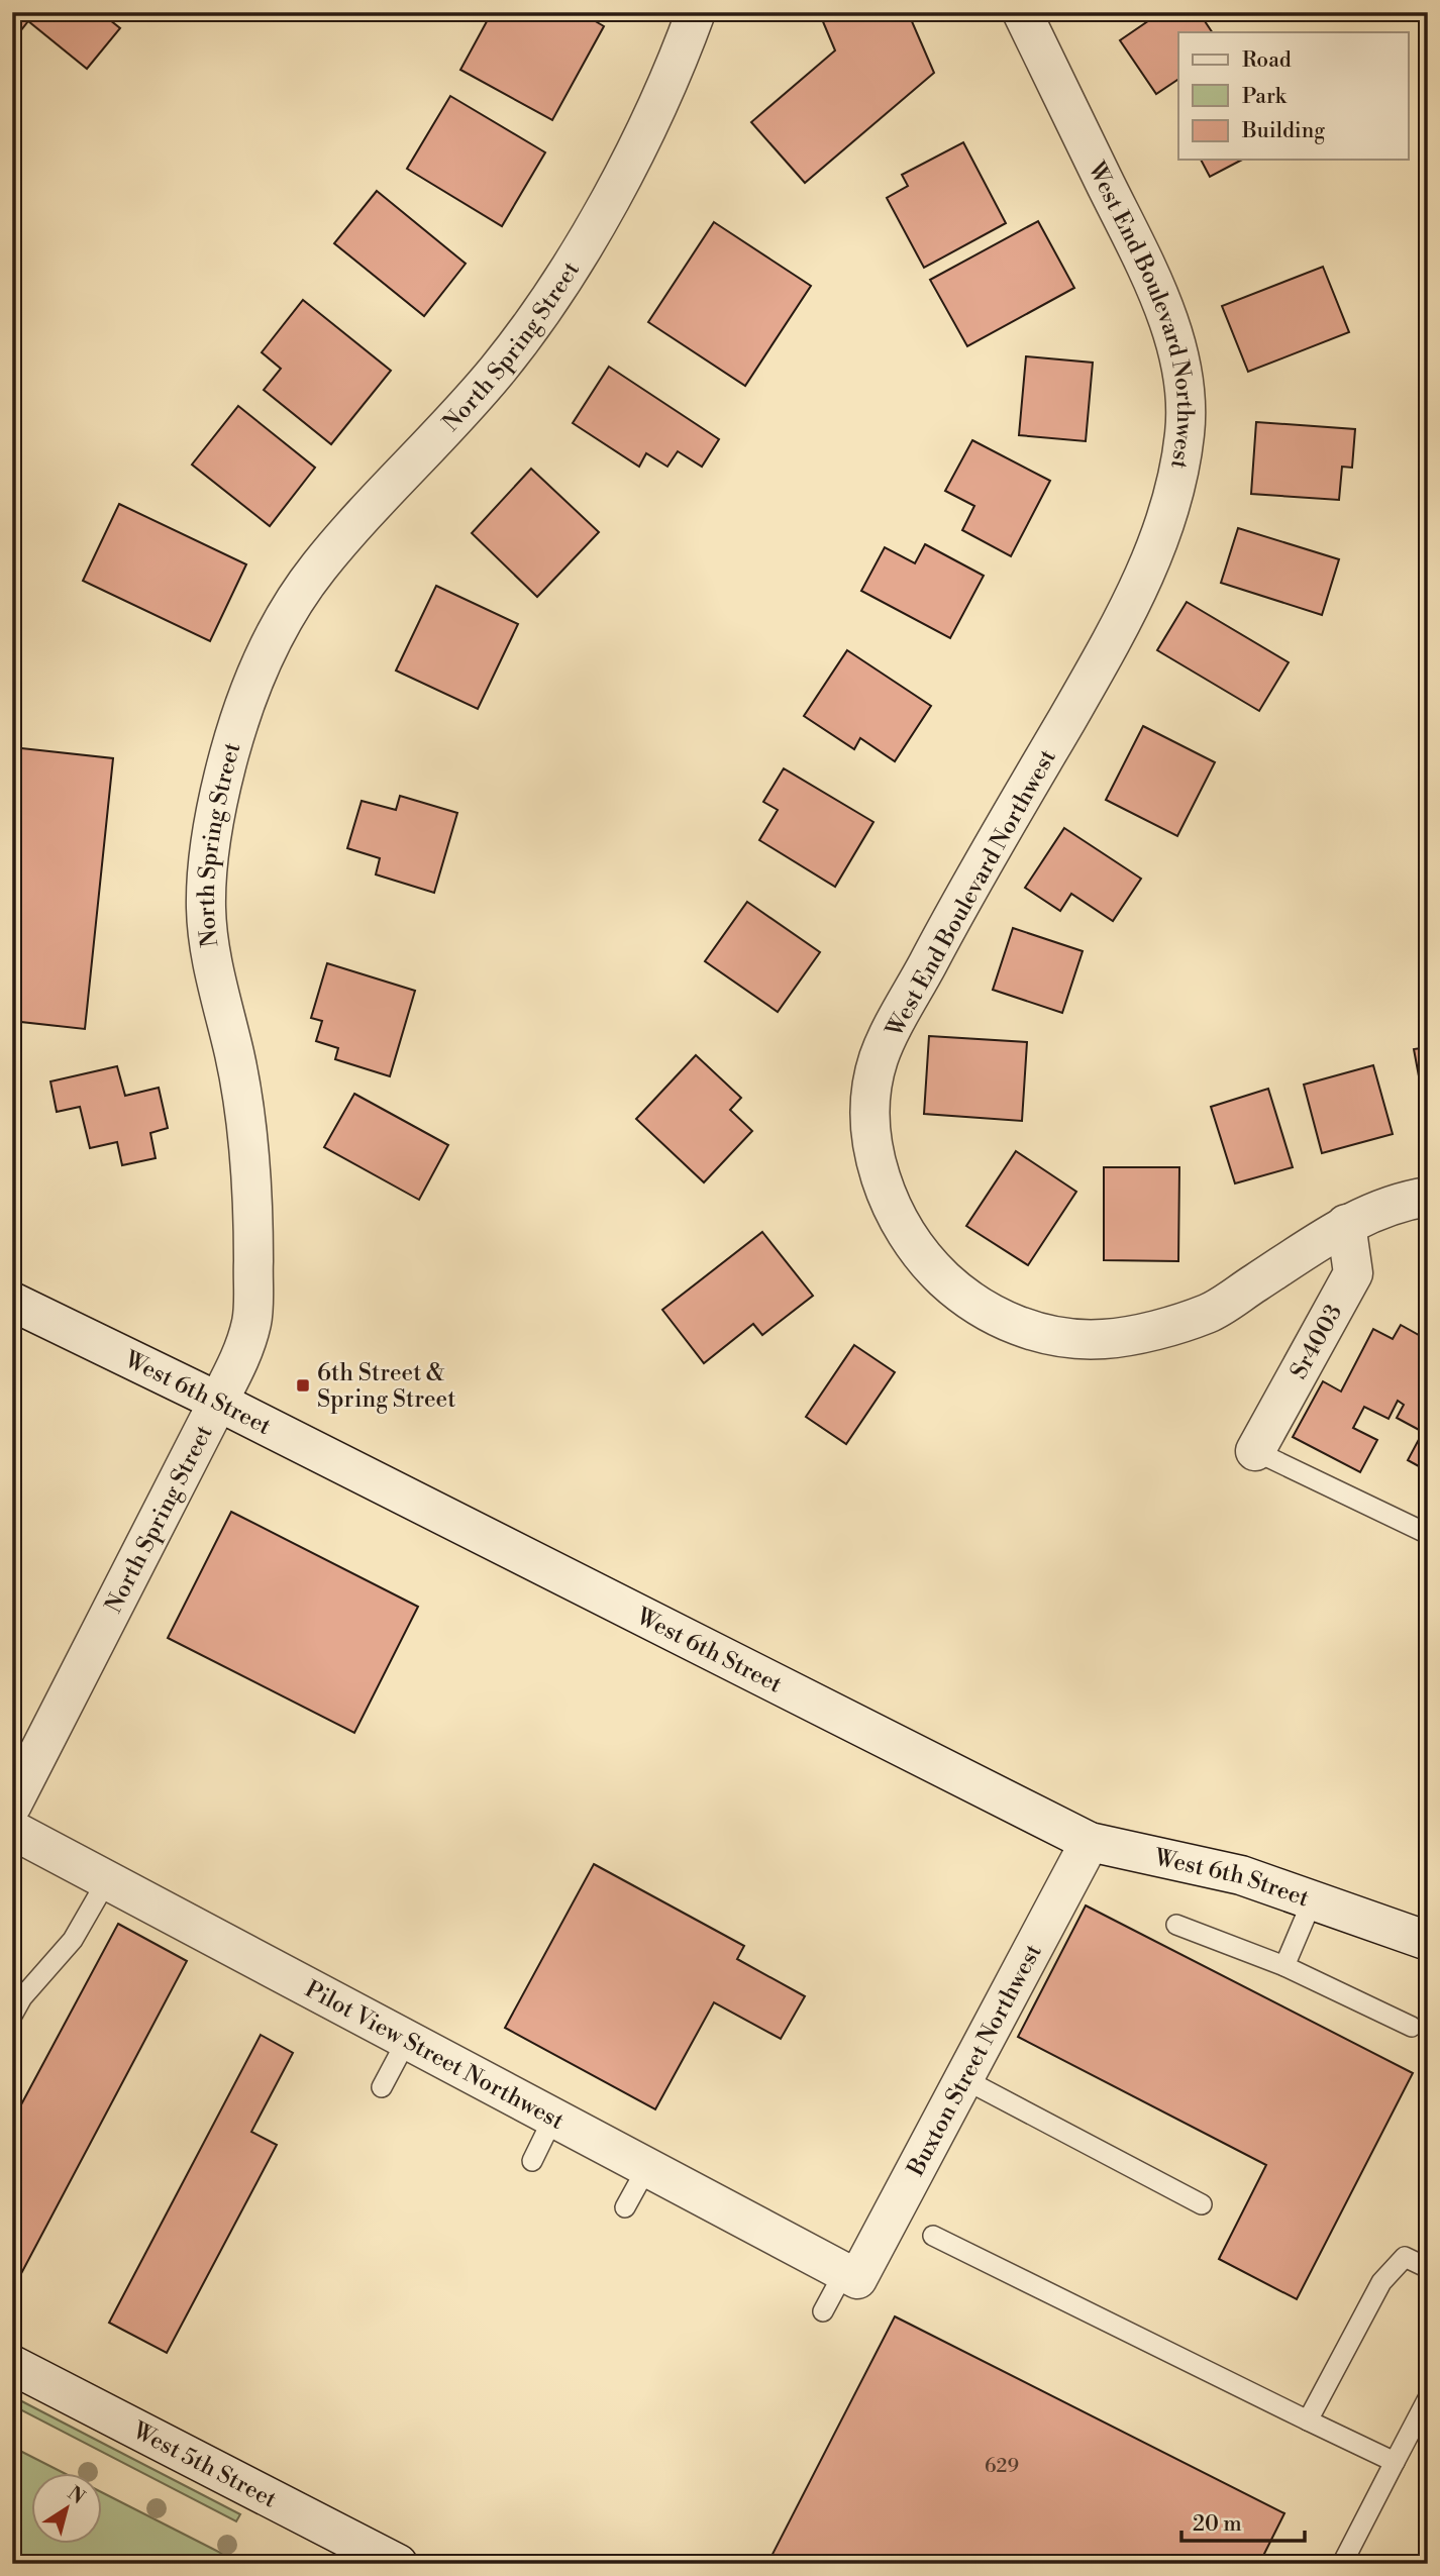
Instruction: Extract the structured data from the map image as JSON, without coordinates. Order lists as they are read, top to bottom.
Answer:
{
  "streets": {
    "street": [
      "West End Boulevard Northwest",
      "North Spring Street",
      "Sr4003",
      "West 6th Street",
      "Pilot View Street Northwest",
      "Buxton Street Northwest",
      "West 5th Street"
    ]
  },
  "crossings": [
    ["West End Boulevard Northwest", "Sr4003"],
    ["North Spring Street", "West 6th Street"],
    ["West 6th Street", "Buxton Street Northwest"],
    ["Pilot View Street Northwest", "Buxton Street Northwest"]
  ],
  "places": {
    "transit": ["6th Street & Spring Street"]
  },
  "house_numbers": ["629"],
  "legend": ["Road", "Park", "Building"],
  "scale_bar": "20 m",
  "north": "top right"
}
